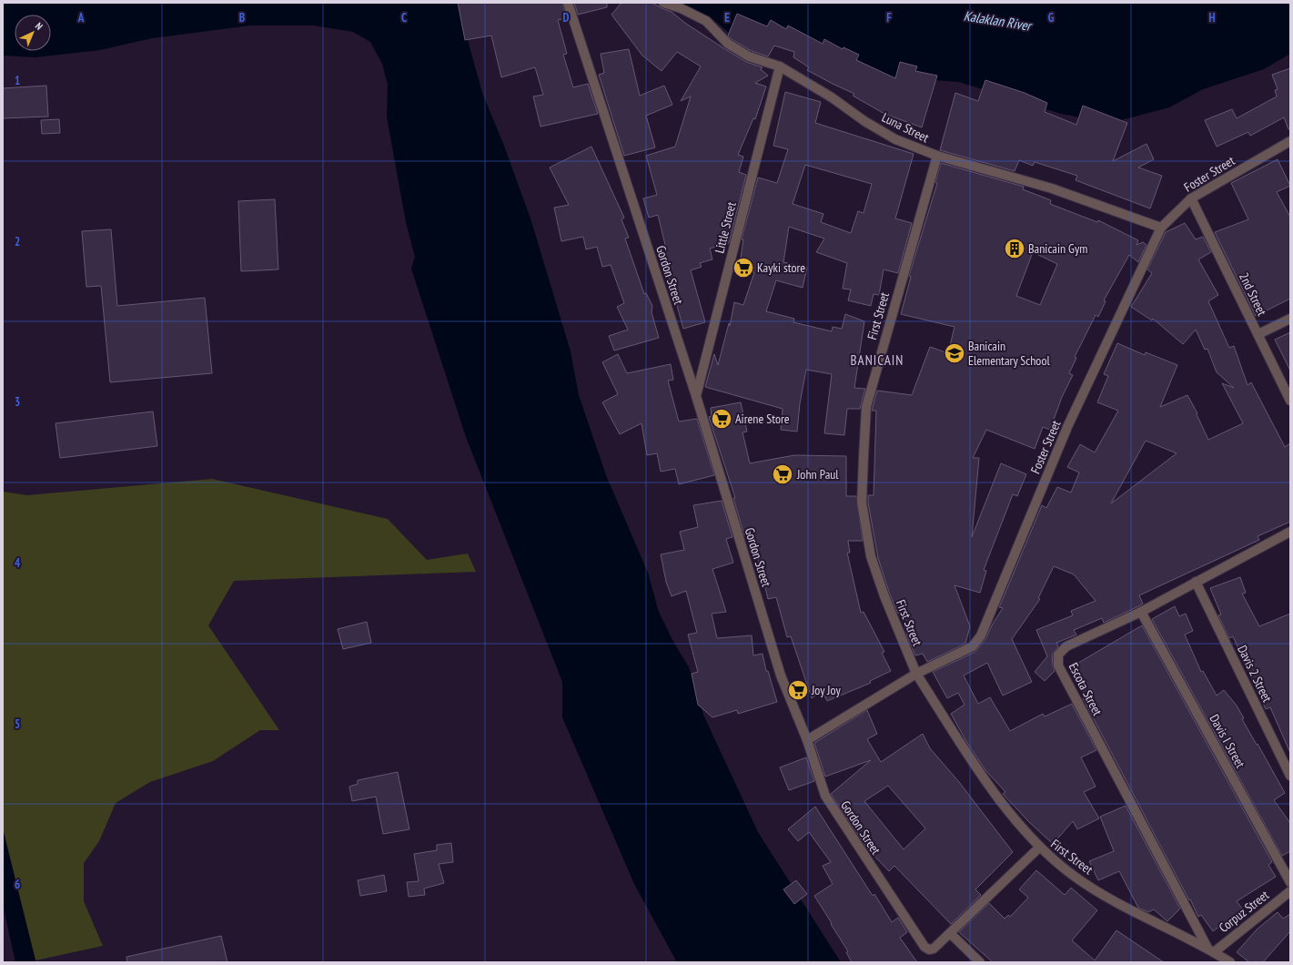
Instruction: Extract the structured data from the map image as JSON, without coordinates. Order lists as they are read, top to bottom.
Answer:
{
  "streets": {
    "street": [
      "Luna Street",
      "Foster Street",
      "Little Street",
      "Gordon Street",
      "2nd Street",
      "First Street",
      "Davis 2 Street",
      "Escota Street",
      "Davis I Street",
      "Corpuz Street"
    ]
  },
  "crossings": [
    ["Luna Street", "Foster Street"],
    ["Luna Street", "Little Street"],
    ["Luna Street", "First Street"],
    ["Foster Street", "Gordon Street"],
    ["Foster Street", "2nd Street"],
    ["Foster Street", "First Street"],
    ["Little Street", "Gordon Street"],
    ["Gordon Street", "First Street"],
    ["First Street", "Escota Street"],
    ["First Street", "Corpuz Street"],
    ["Davis 2 Street", "Escota Street"],
    ["Escota Street", "Davis I Street"],
    ["Escota Street", "Corpuz Street"]
  ],
  "districts": ["BANICAIN"],
  "water": ["Kalaklan River"],
  "places": {
    "building": ["Banicain Gym"],
    "supermarket": [
      "Kayki store",
      "Airene Store",
      "John Paul",
      "Joy Joy"
    ],
    "school or university": ["Banicain Elementary School"]
  },
  "north": "top right",
  "grid": {
    "columns": [
      "A",
      "B",
      "C",
      "D",
      "E",
      "F",
      "G",
      "H"
    ],
    "rows": [
      "1",
      "2",
      "3",
      "4",
      "5",
      "6"
    ]
  }
}
